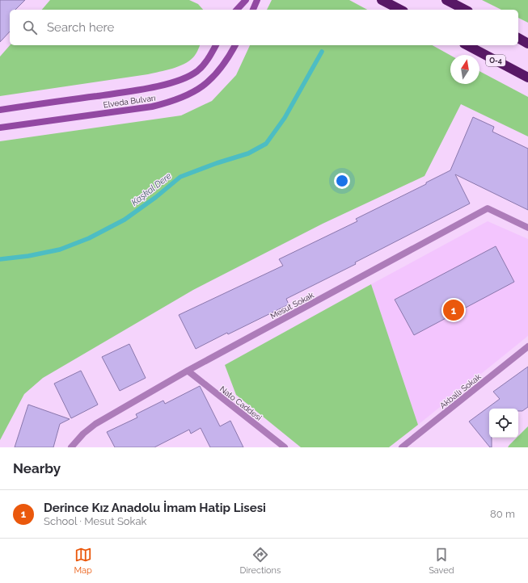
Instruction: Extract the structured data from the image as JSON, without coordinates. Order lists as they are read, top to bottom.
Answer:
{
  "streets": {
    "highway": ["O-4"],
    "main road": ["Elveda Bulvarı"],
    "street": ["Mesut Sokak", "Akballı Sokak", "Nato Caddesi"]
  },
  "crossings": [
    ["Mesut Sokak", "Nato Caddesi"]
  ],
  "water": ["Kaşkal Dere"],
  "north": "top",
  "page": {
    "search": "Search here",
    "pins": "1",
    "heading": "Nearby",
    "list": [
      {
        "mark": "1",
        "name": "Derince Kız Anadolu İmam Hatip Lisesi",
        "note": "School · Mesut Sokak",
        "value": "80 m"
      }
    ],
    "nav": ["Map", "Directions", "Saved"]
  }
}
